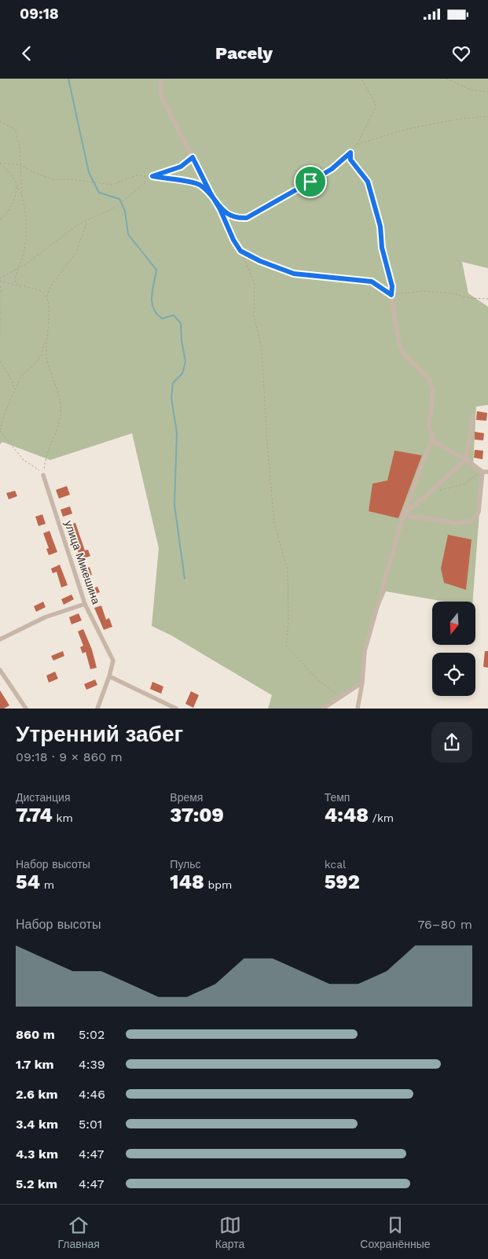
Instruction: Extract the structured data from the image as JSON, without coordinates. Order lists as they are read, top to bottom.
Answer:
{
  "streets": {
    "street": ["улица Микешина"]
  },
  "north": "bottom",
  "page": {
    "status": "09:18",
    "header": "Pacely",
    "heading": ["Утренний забег", "09:18 · 9 × 860 m"],
    "stats": [
      ["Дистанция", "7.74 km"],
      ["Время", "37:09"],
      ["Темп", "4:48 /km"],
      ["Набор высоты", "54 m"],
      ["Пульс", "148 bpm"],
      ["kcal", "592"]
    ],
    "chart": ["Набор высоты", "76–80 m"],
    "list": [
      {
        "name": "860 m",
        "note": "5:02"
      },
      {
        "name": "1.7 km",
        "note": "4:39"
      },
      {
        "name": "2.6 km",
        "note": "4:46"
      },
      {
        "name": "3.4 km",
        "note": "5:01"
      },
      {
        "name": "4.3 km",
        "note": "4:47"
      },
      {
        "name": "5.2 km",
        "note": "4:47"
      }
    ],
    "tabs": ["Главная", "Карта", "Сохранённые"]
  }
}
